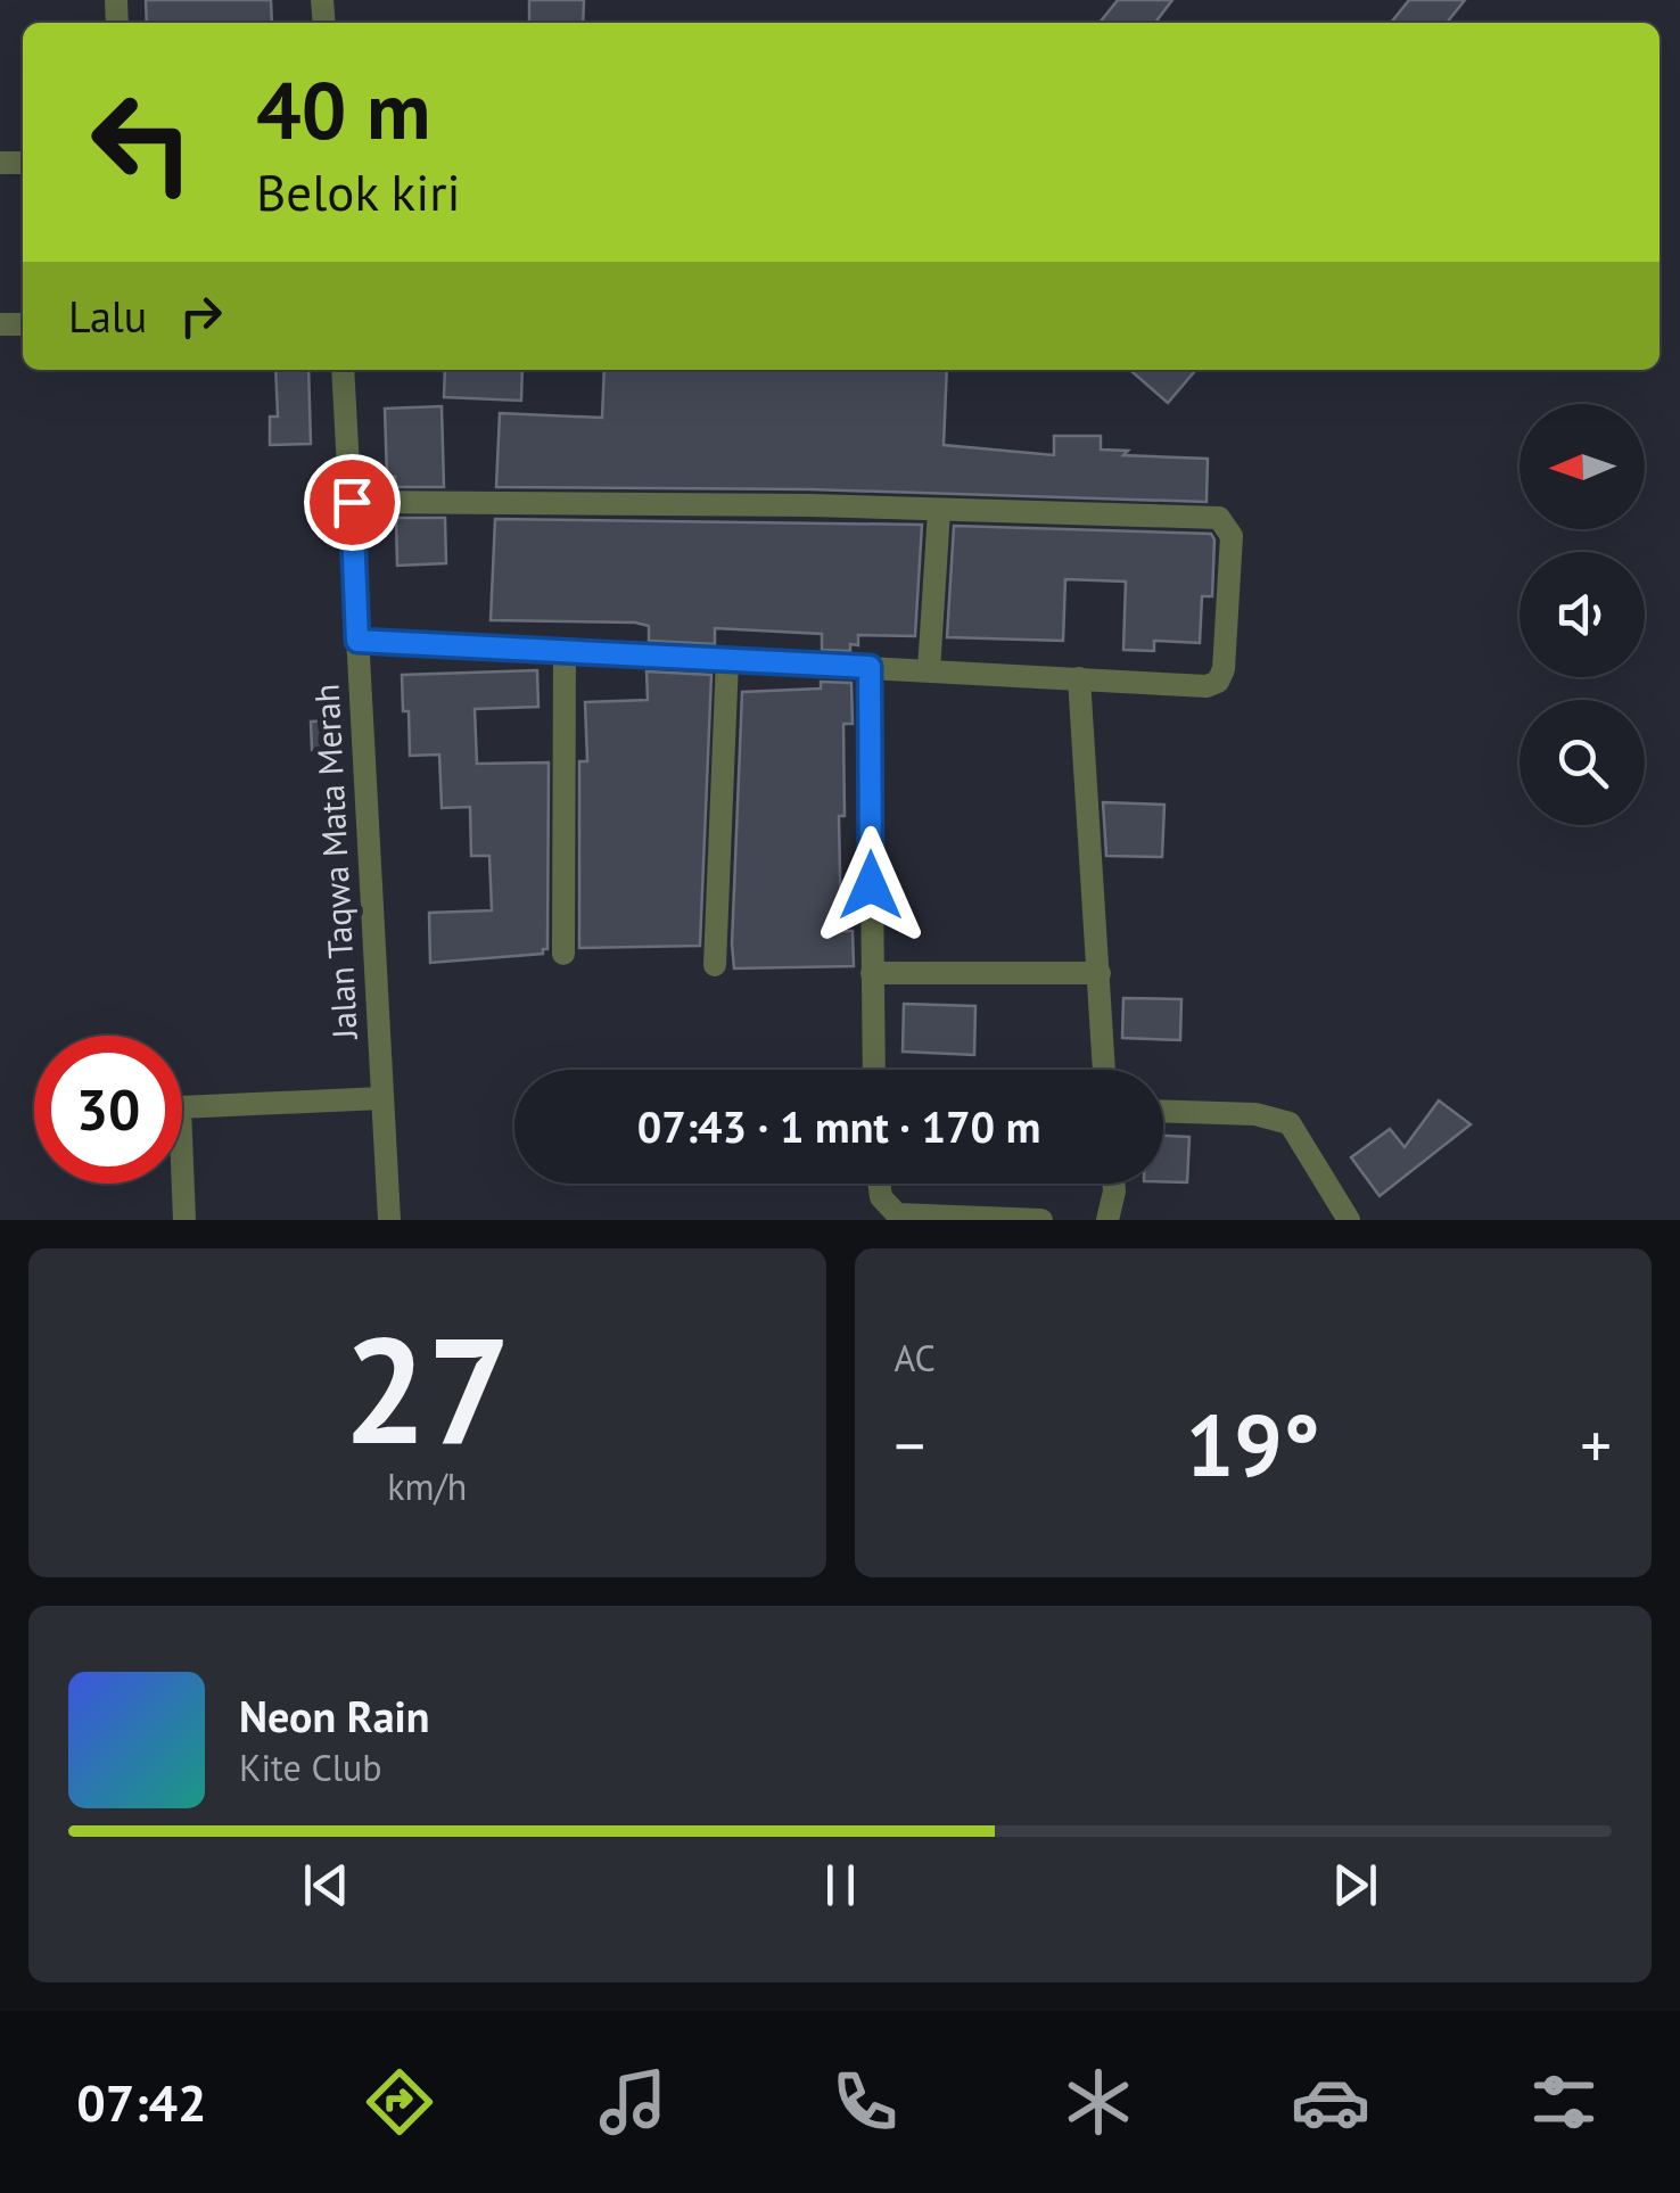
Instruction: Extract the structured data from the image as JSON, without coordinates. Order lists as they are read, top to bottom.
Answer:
{
  "streets": {
    "street": ["Jalan Taqwa Mata Merah"]
  },
  "north": "left",
  "page": {
    "turn": ["40 m", "Belok kiri"],
    "then": "Lalu",
    "limit": "30",
    "trip": "07:43 · 1 mnt · 170 m",
    "tile": [
      ["27", "km/h"],
      "AC"
    ],
    "heat": ["−", "19°", "+"],
    "song": ["Neon Rain", "Kite Club"],
    "tabs": "07:42"
  }
}
